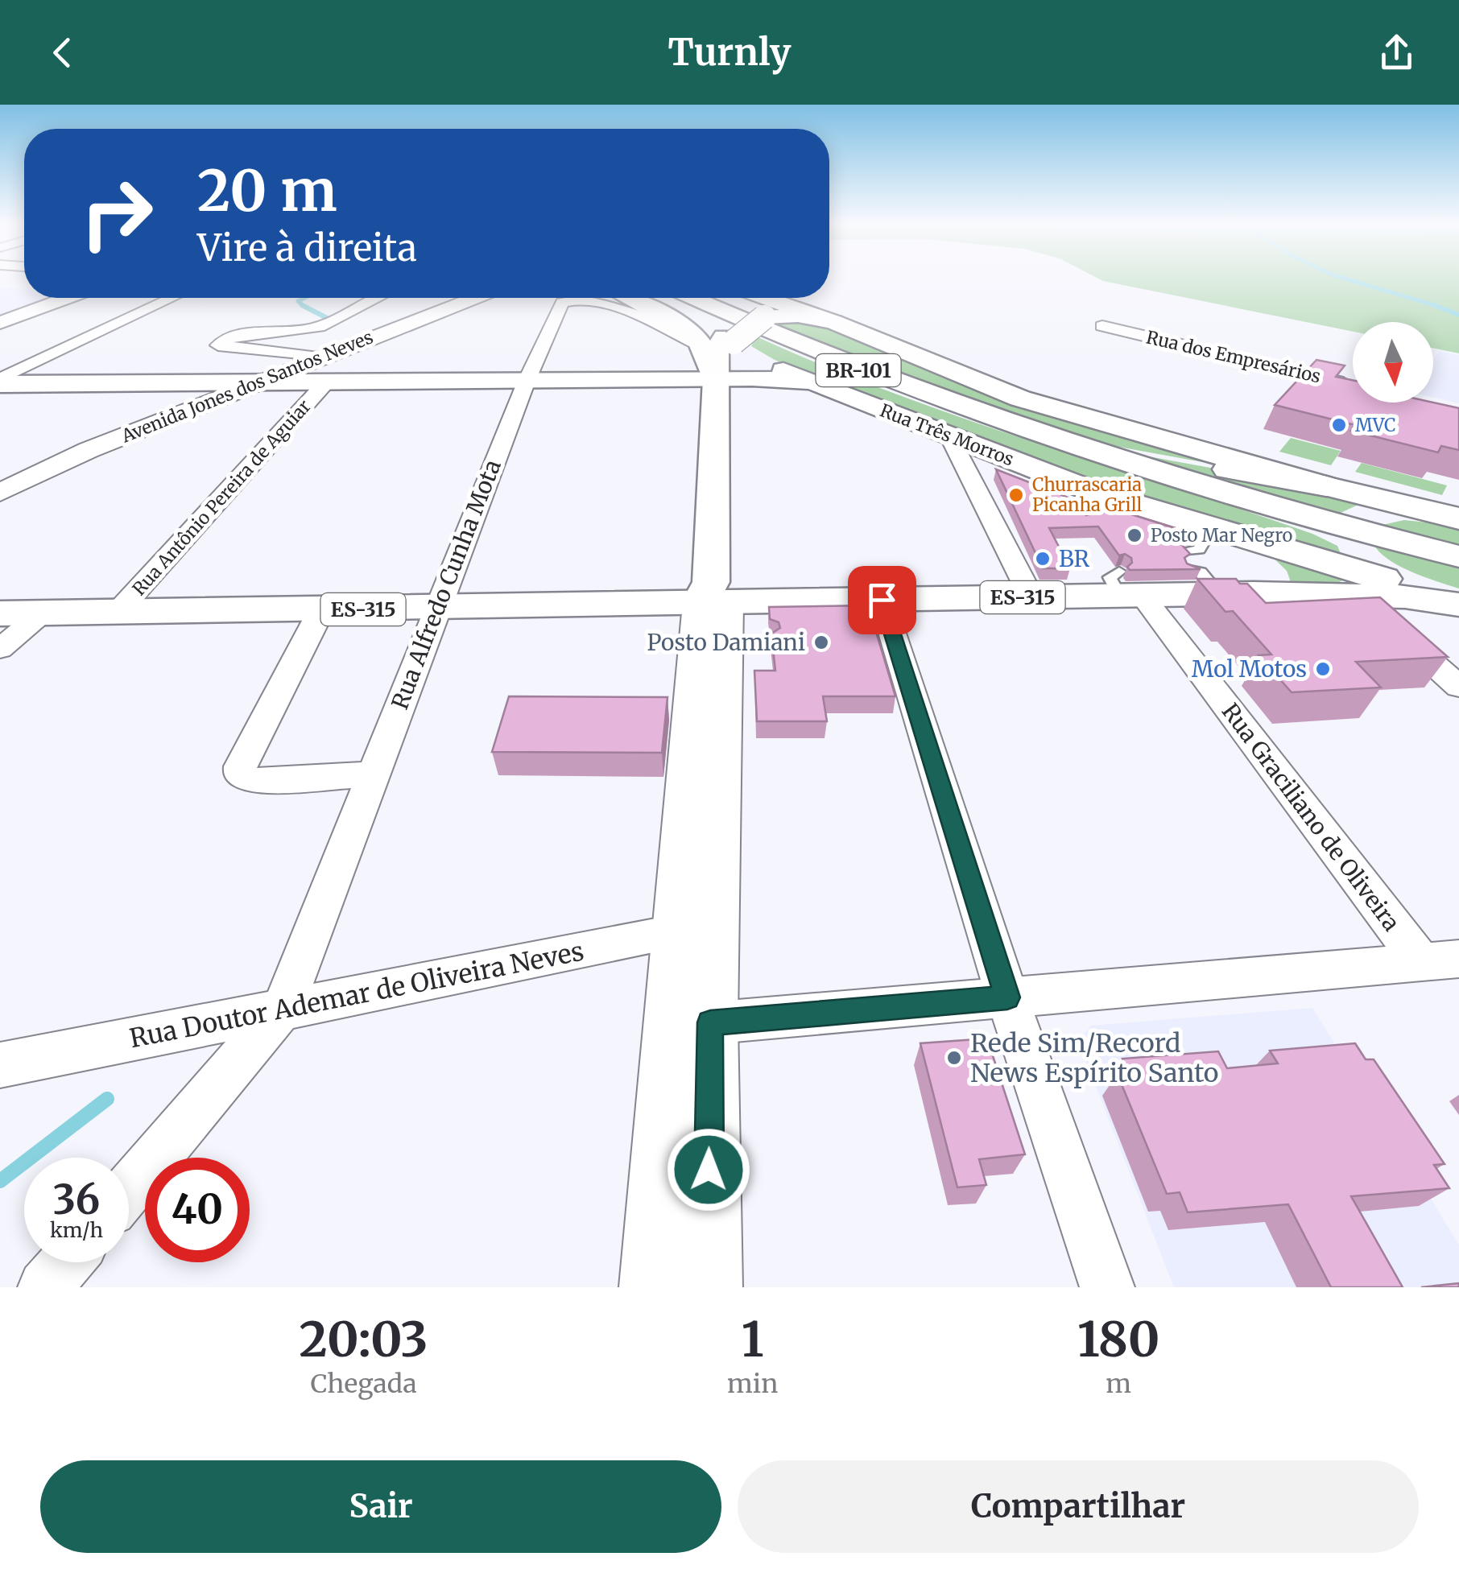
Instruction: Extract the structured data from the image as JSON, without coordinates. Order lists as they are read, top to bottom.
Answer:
{
  "streets": {
    "main road": ["BR-101", "Rua Três Morros", "ES-315"],
    "street": [
      "Rua dos Empresários",
      "Avenida Jones dos Santos Neves",
      "Rua Antônio Pereira de Aguiar",
      "Rua Alfredo Cunha Mota",
      "Rua Graciliano de Oliveira",
      "Rua Doutor Ademar de Oliveira Neves"
    ]
  },
  "crossings": [
    ["BR-101", "Rua Três Morros"],
    ["BR-101", "ES-315"],
    ["Rua Três Morros", "ES-315"],
    ["Rua Antônio Pereira de Aguiar", "ES-315"],
    ["Rua Alfredo Cunha Mota", "ES-315"],
    ["Rua Alfredo Cunha Mota", "Rua Doutor Ademar de Oliveira Neves"],
    ["ES-315", "Rua Graciliano de Oliveira"]
  ],
  "places": [
    "MVC",
    "Churrascaria Picanha Grill",
    "Posto Mar Negro",
    "BR",
    "Posto Damiani",
    "Mol Motos",
    "Rede Sim/Record News Espírito Santo"
  ],
  "north": "bottom",
  "page": {
    "header": "Turnly",
    "turn": ["20 m", "Vire à direita"],
    "speed": "36 km/h",
    "limit": "40",
    "eta": [
      "20:03",
      "Chegada",
      "1",
      "min",
      "180",
      "m"
    ],
    "buttons": ["Sair", "Compartilhar"]
  }
}
